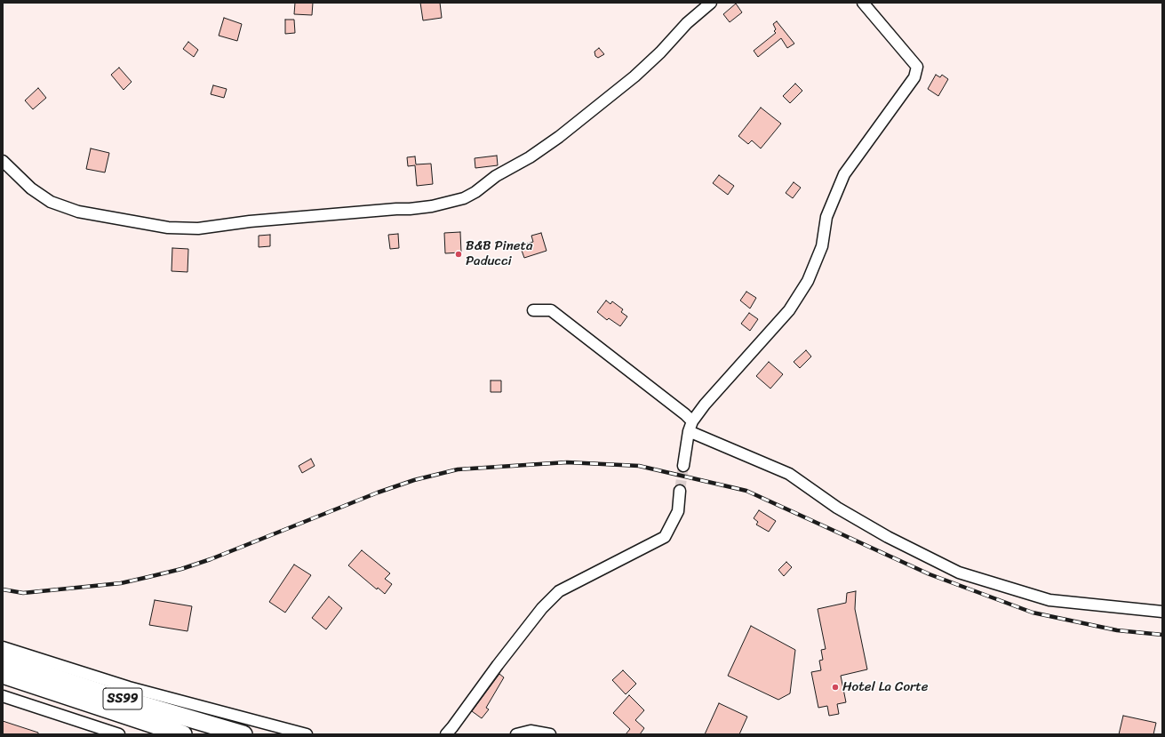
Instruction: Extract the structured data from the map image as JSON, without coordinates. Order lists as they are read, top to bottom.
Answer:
{
  "streets": {
    "highway": ["SS99"]
  },
  "places": ["B&B Pineta Paducci", "Hotel La Corte"]
}
